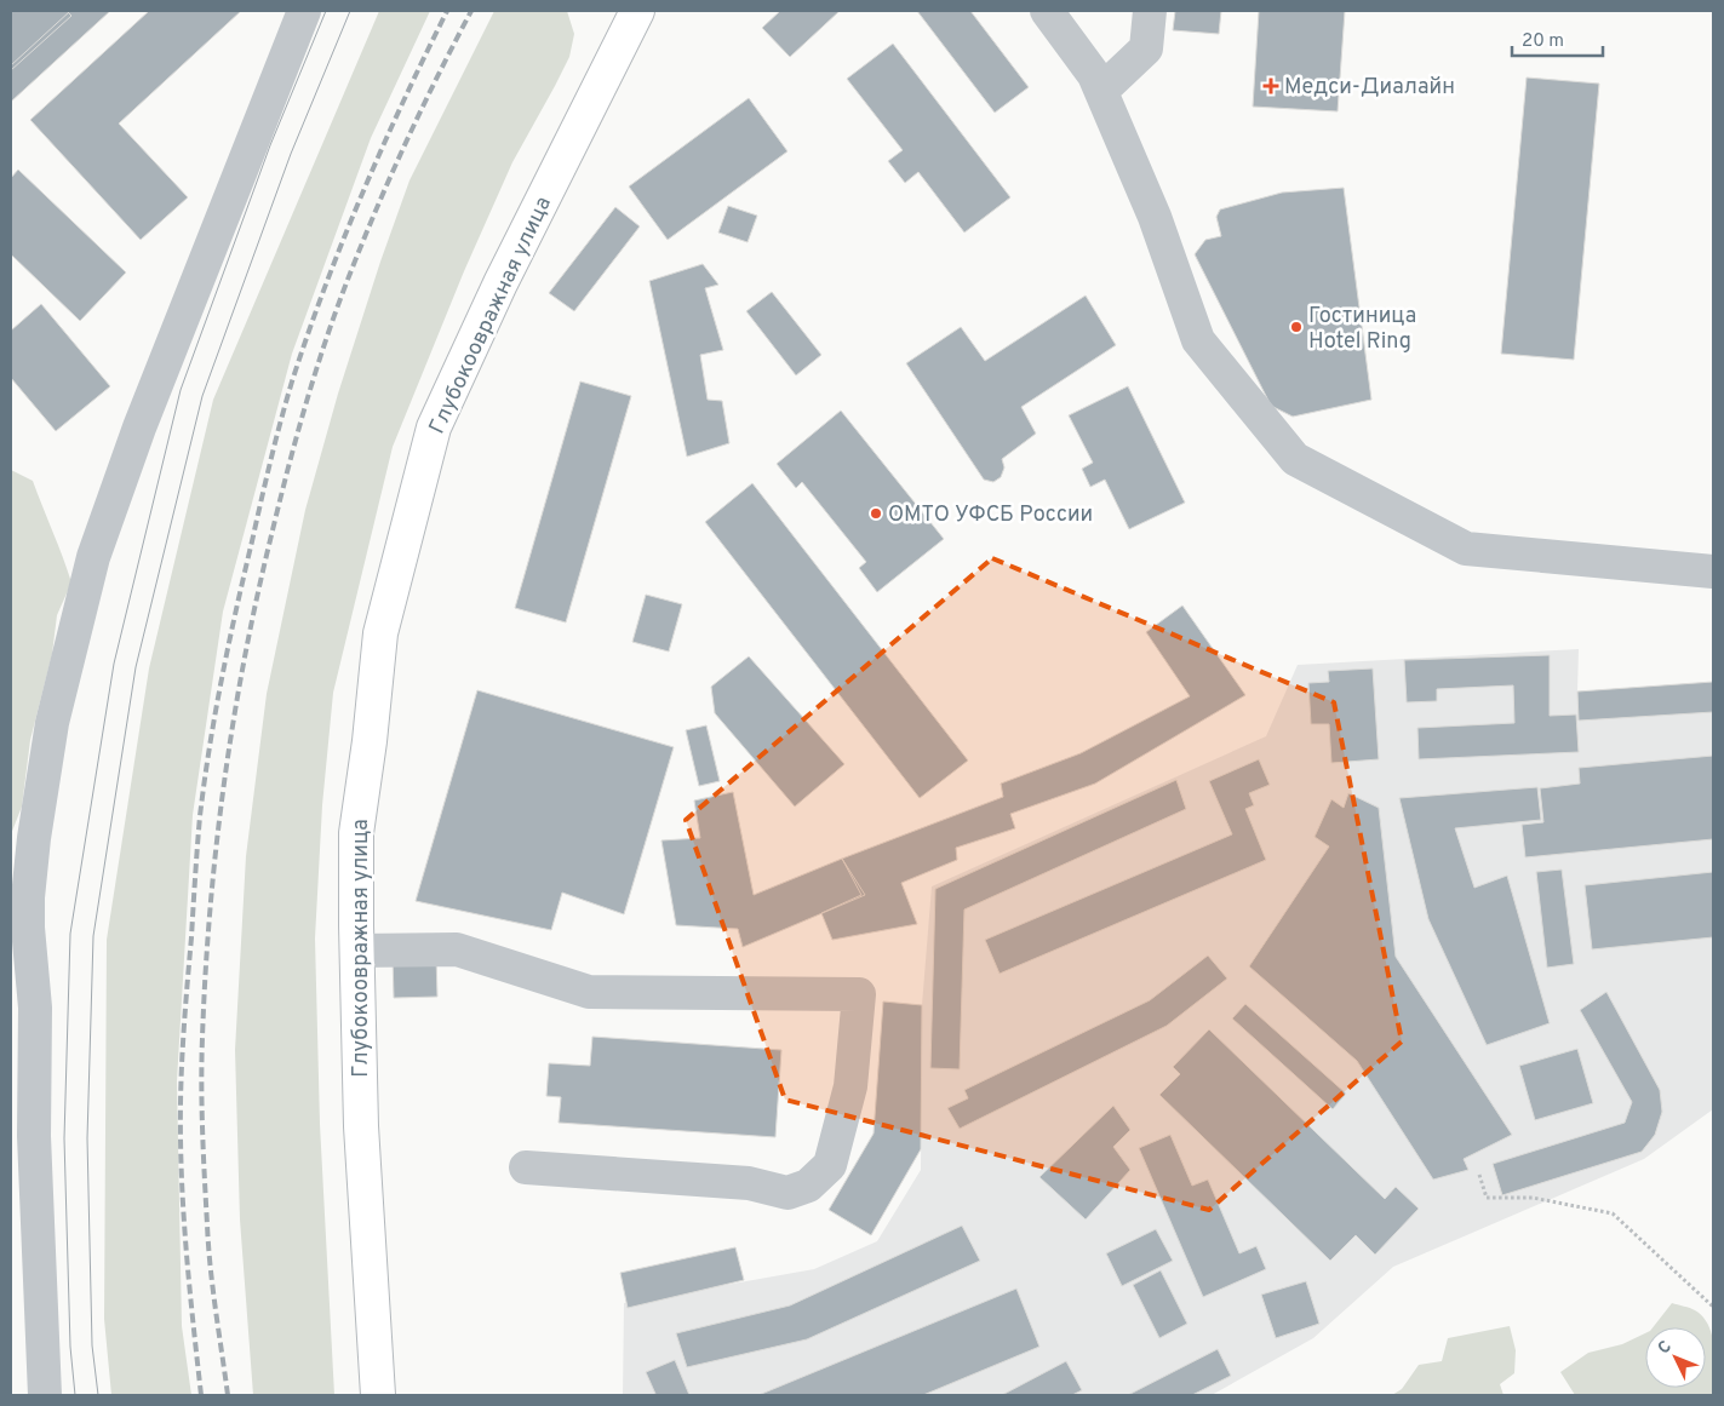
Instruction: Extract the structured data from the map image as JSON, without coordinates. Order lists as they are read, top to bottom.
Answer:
{
  "streets": {
    "main road": ["Глубокоовражная улица"]
  },
  "places": {
    "health": ["Медси-Диалайн"],
    "other": ["Гостиница Hotel Ring", "ОМТО УФСБ России"]
  },
  "scale_bar": "20 m",
  "north": "top left"
}
